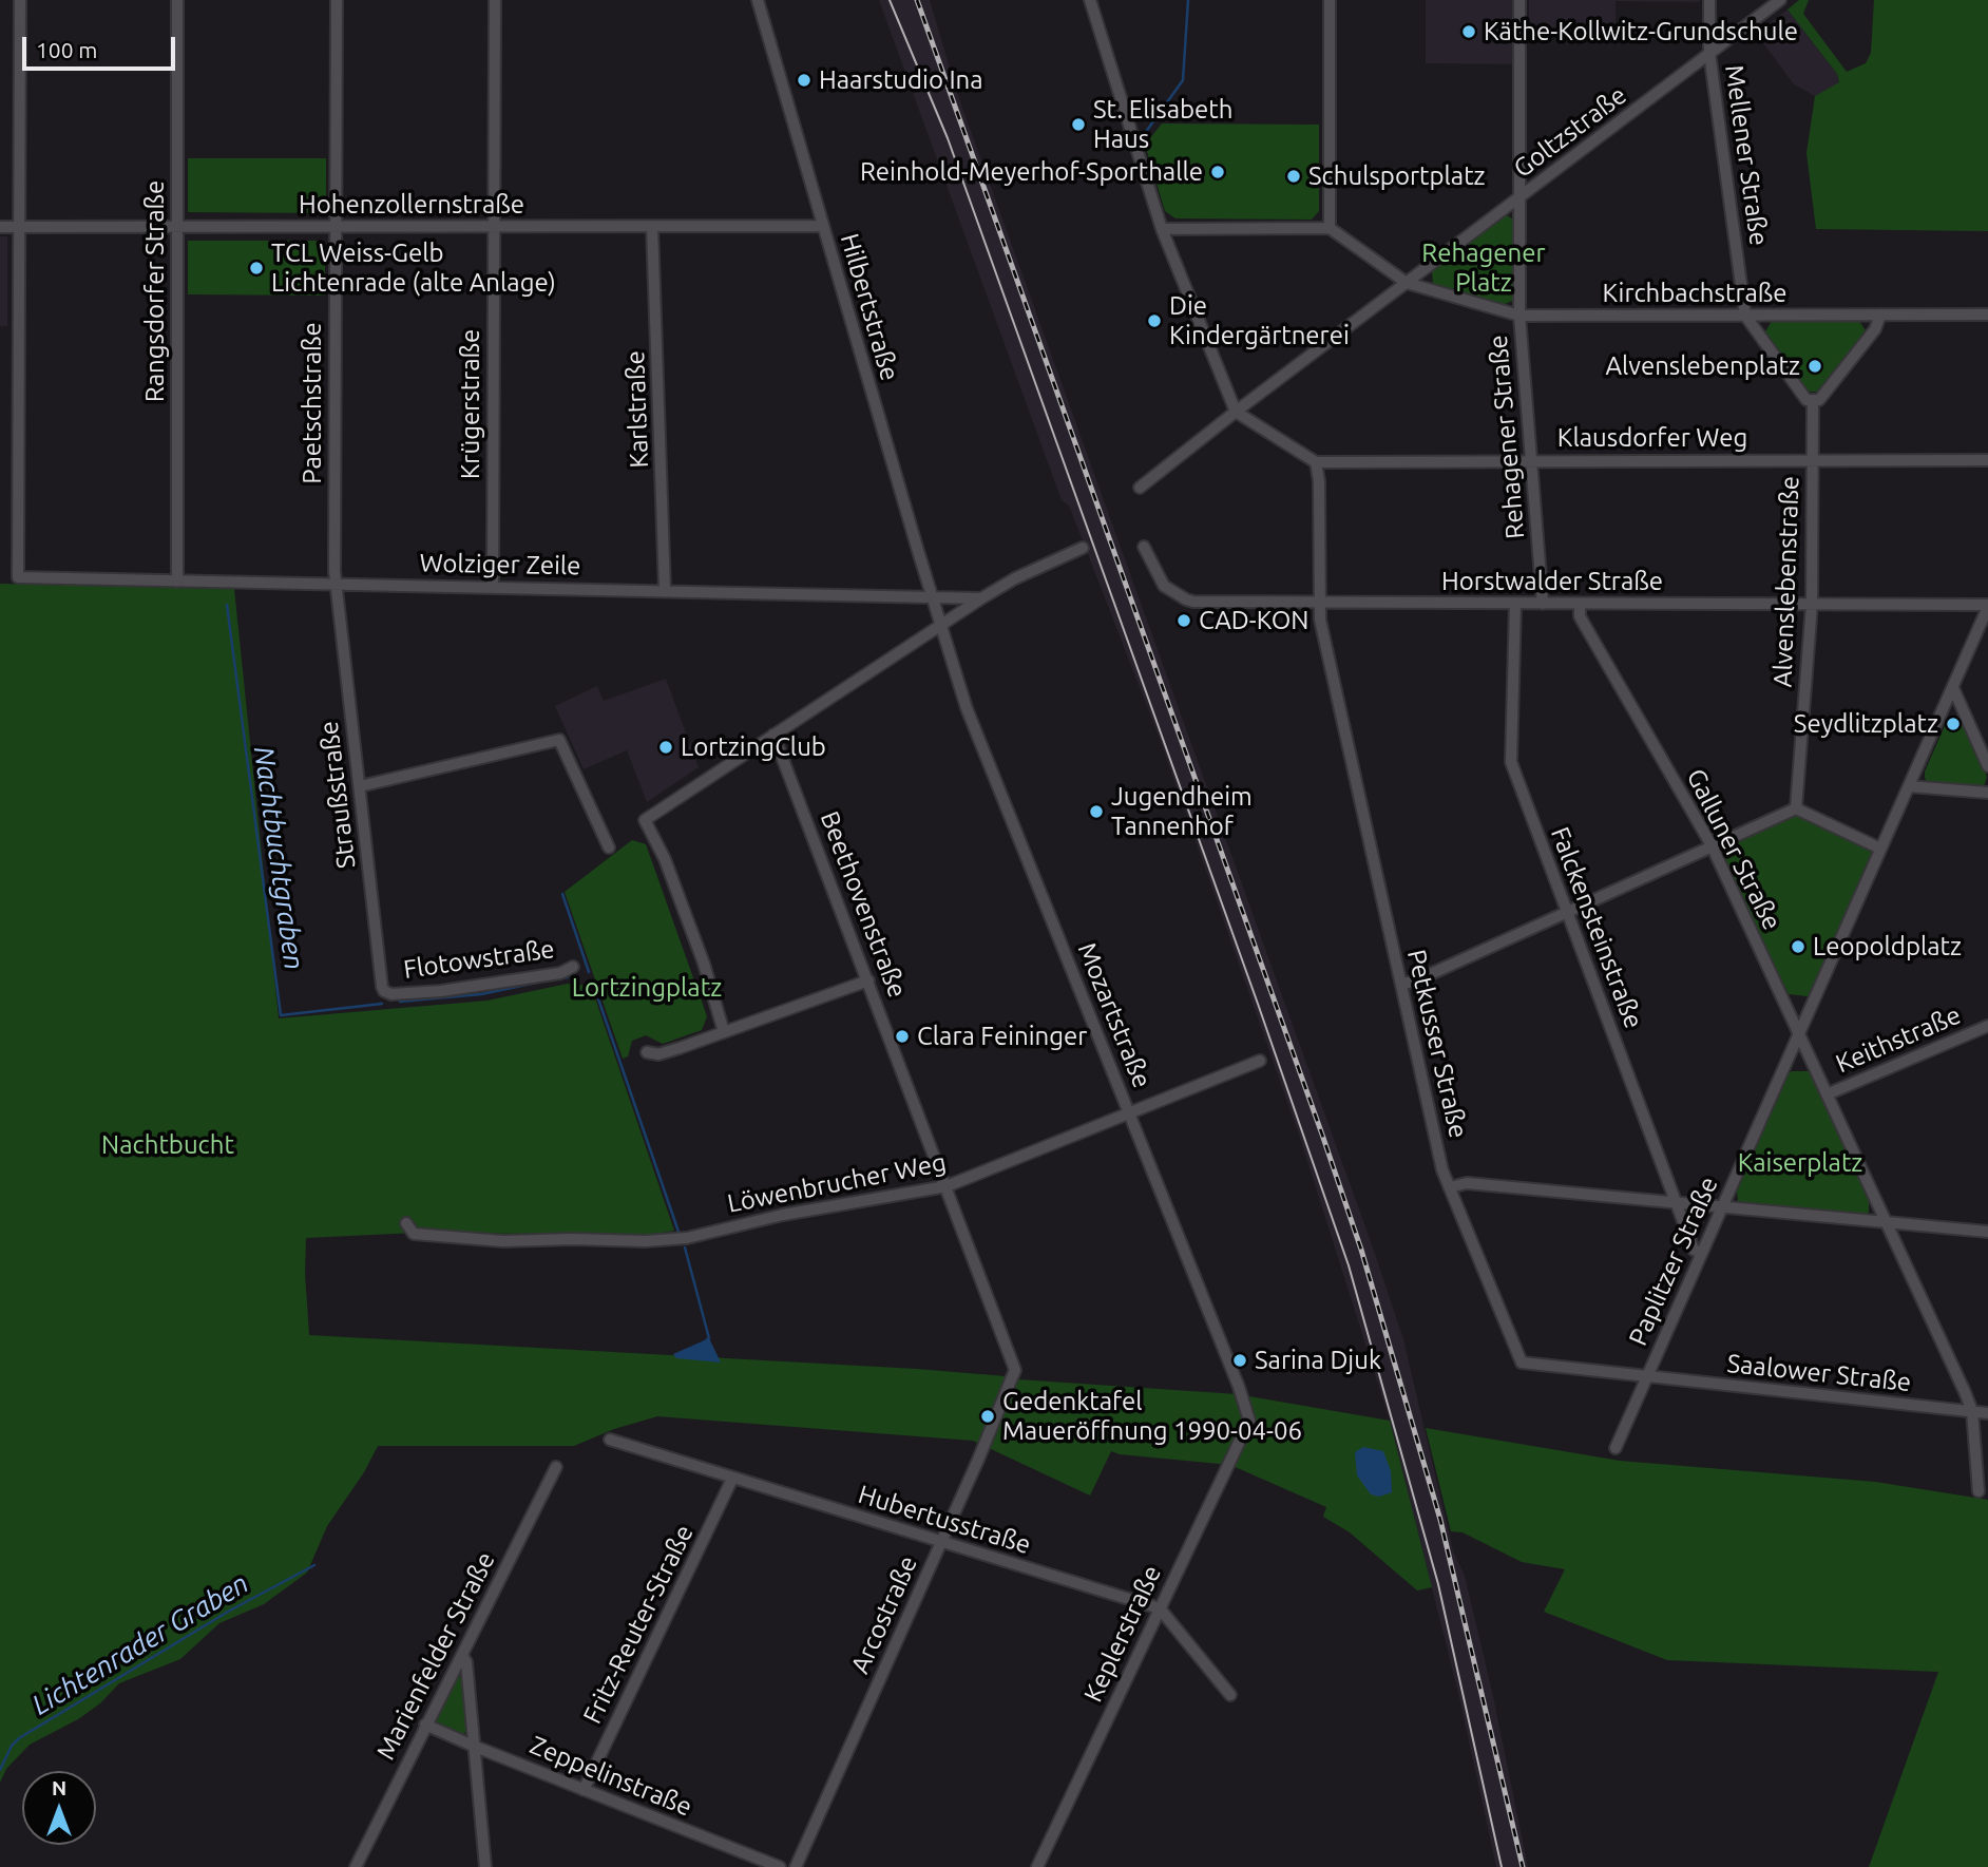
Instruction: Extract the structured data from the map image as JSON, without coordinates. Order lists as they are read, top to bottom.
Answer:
{
  "streets": {
    "street": [
      "Goltzstraße",
      "Mellener Straße",
      "Hohenzollernstraße",
      "Rangsdorfer Straße",
      "Kirchbachstraße",
      "Hilbertstraße",
      "Paetschstraße",
      "Krügerstraße",
      "Karlstraße",
      "Rehagener Straße",
      "Klausdorfer Weg",
      "Wolziger Zeile",
      "Horstwalder Straße",
      "Alvenslebenstraße",
      "Straußstraße",
      "Galluner Straße",
      "Beethovenstraße",
      "Falckensteinstraße",
      "Flotowstraße",
      "Mozartstraße",
      "Keithstraße",
      "Petkusser Straße",
      "Löwenbrucher Weg",
      "Paplitzer Straße",
      "Saalower Straße",
      "Hubertusstraße",
      "Arcostraße",
      "Fritz-Reuter-Straße",
      "Keplerstraße",
      "Marienfelder Straße",
      "Zeppelinstraße"
    ]
  },
  "crossings": [
    ["Goltzstraße", "Mellener Straße"],
    ["Goltzstraße", "Kirchbachstraße"],
    ["Goltzstraße", "Rehagener Straße"],
    ["Mellener Straße", "Kirchbachstraße"],
    ["Hohenzollernstraße", "Rangsdorfer Straße"],
    ["Hohenzollernstraße", "Hilbertstraße"],
    ["Hohenzollernstraße", "Paetschstraße"],
    ["Hohenzollernstraße", "Krügerstraße"],
    ["Hohenzollernstraße", "Karlstraße"],
    ["Hohenzollernstraße", "Wolziger Zeile"],
    ["Rangsdorfer Straße", "Wolziger Zeile"],
    ["Kirchbachstraße", "Rehagener Straße"],
    ["Hilbertstraße", "Wolziger Zeile"],
    ["Hilbertstraße", "Mozartstraße"],
    ["Paetschstraße", "Wolziger Zeile"],
    ["Paetschstraße", "Straußstraße"],
    ["Krügerstraße", "Wolziger Zeile"],
    ["Karlstraße", "Wolziger Zeile"],
    ["Rehagener Straße", "Klausdorfer Weg"],
    ["Rehagener Straße", "Horstwalder Straße"],
    ["Klausdorfer Weg", "Alvenslebenstraße"],
    ["Klausdorfer Weg", "Petkusser Straße"],
    ["Wolziger Zeile", "Straußstraße"],
    ["Horstwalder Straße", "Alvenslebenstraße"],
    ["Horstwalder Straße", "Galluner Straße"],
    ["Horstwalder Straße", "Falckensteinstraße"],
    ["Horstwalder Straße", "Petkusser Straße"],
    ["Horstwalder Straße", "Paplitzer Straße"],
    ["Straußstraße", "Flotowstraße"],
    ["Galluner Straße", "Keithstraße"],
    ["Galluner Straße", "Paplitzer Straße"],
    ["Galluner Straße", "Saalower Straße"],
    ["Beethovenstraße", "Löwenbrucher Weg"],
    ["Beethovenstraße", "Arcostraße"],
    ["Falckensteinstraße", "Paplitzer Straße"],
    ["Mozartstraße", "Löwenbrucher Weg"],
    ["Mozartstraße", "Keplerstraße"],
    ["Petkusser Straße", "Paplitzer Straße"],
    ["Petkusser Straße", "Saalower Straße"],
    ["Paplitzer Straße", "Saalower Straße"],
    ["Hubertusstraße", "Arcostraße"],
    ["Hubertusstraße", "Fritz-Reuter-Straße"],
    ["Hubertusstraße", "Keplerstraße"],
    ["Fritz-Reuter-Straße", "Zeppelinstraße"],
    ["Marienfelder Straße", "Zeppelinstraße"]
  ],
  "water": ["Nachtbuchtgraben", "Lichtenrader Graben"],
  "parks": [
    "Rehagener Platz",
    "Lortzingplatz",
    "Nachtbucht",
    "Kaiserplatz"
  ],
  "places": [
    "Käthe-Kollwitz-Grundschule",
    "Haarstudio Ina",
    "St. Elisabeth Haus",
    "Reinhold-Meyerhof-Sporthalle",
    "Schulsportplatz",
    "TCL Weiss-Gelb Lichtenrade (alte Anlage)",
    "Die Kindergärtnerei",
    "Alvenslebenplatz",
    "CAD-KON",
    "Seydlitzplatz",
    "LortzingClub",
    "Jugendheim Tannenhof",
    "Leopoldplatz",
    "Clara Feininger",
    "Sarina Djuk",
    "Gedenktafel Maueröffnung 1990-04-06"
  ],
  "scale_bar": "100 m",
  "north": "top"
}
